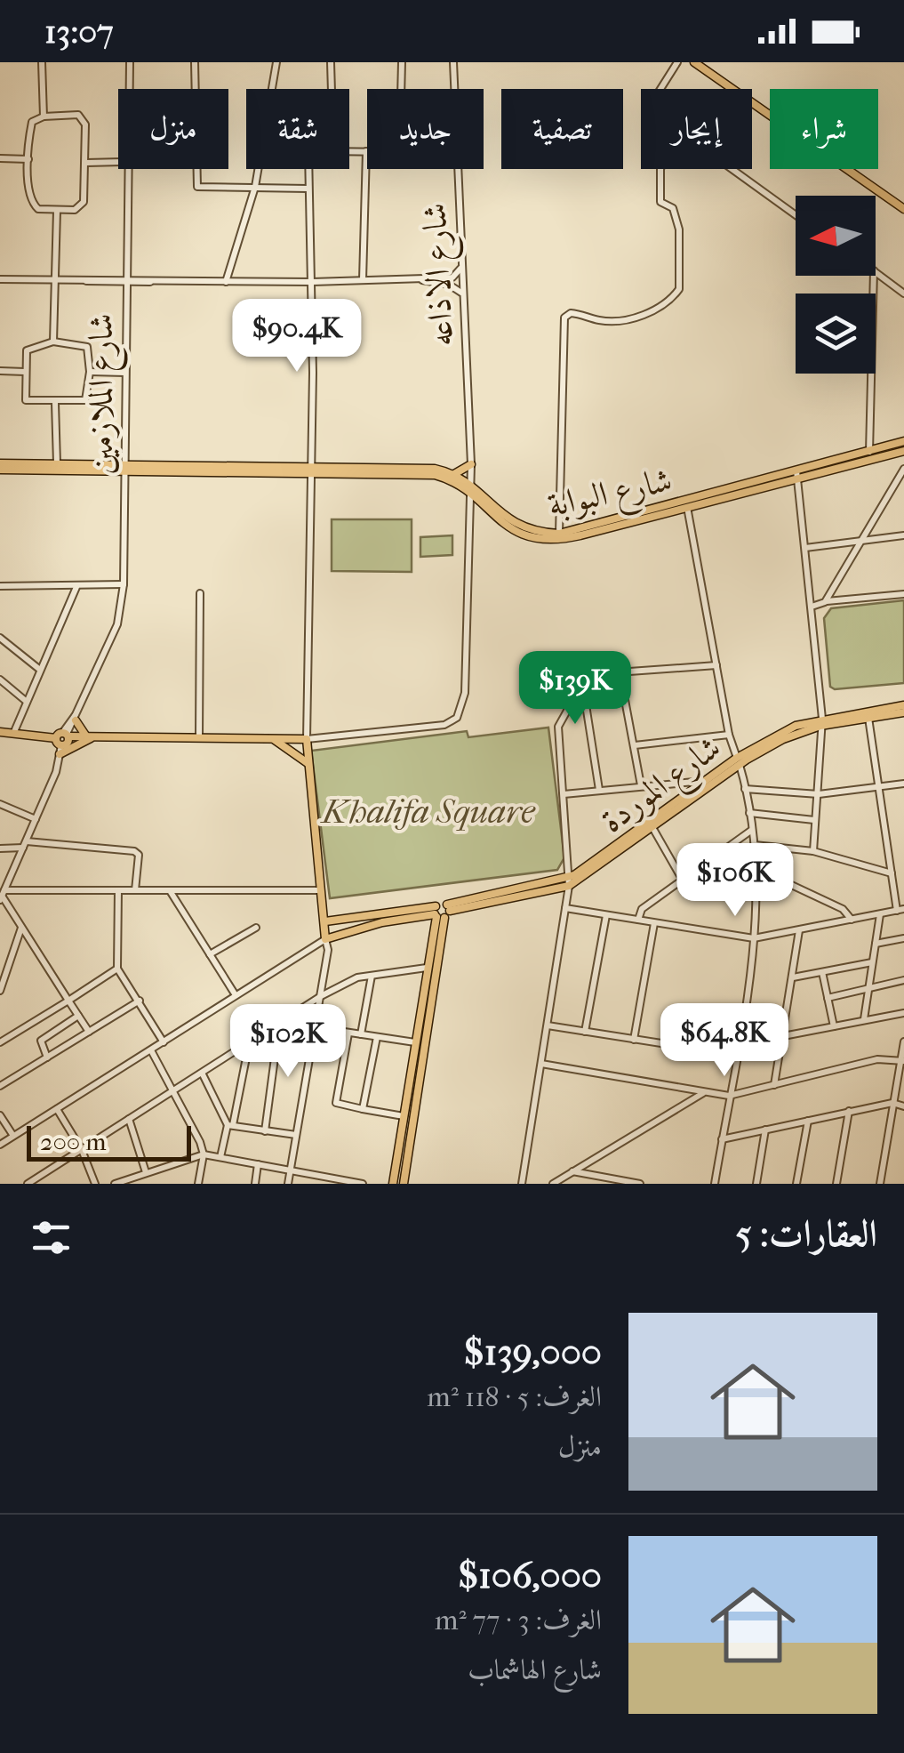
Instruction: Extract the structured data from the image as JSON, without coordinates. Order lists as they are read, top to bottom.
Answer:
{
  "streets": {
    "main road": ["شارع البوابة", "شارع الموردة"],
    "street": ["شارع الاذاعه", "شارع الملازمين"]
  },
  "crossings": [
    ["شارع الاذاعه", "شارع البوابة"],
    ["شارع الملازمين", "شارع البوابة"]
  ],
  "parks": ["Khalifa Square"],
  "scale_bar": "200 m",
  "north": "left",
  "page": {
    "status": "13:07",
    "chip": [
      "شراء",
      "إيجار",
      "تصفية",
      "جديد",
      "شقة",
      "منزل"
    ],
    "price": [
      "$90.4K",
      "$139K",
      "$106K",
      "$64.8K",
      "$102K"
    ],
    "scale": "200 m",
    "heading": "العقارات: 5",
    "list": [
      {
        "name": "$139,000",
        "note": "الغرف: 5 · 118 m² · منزل"
      },
      {
        "name": "$106,000",
        "note": "الغرف: 3 · 77 m² · شارع الهاشماب"
      }
    ]
  }
}
